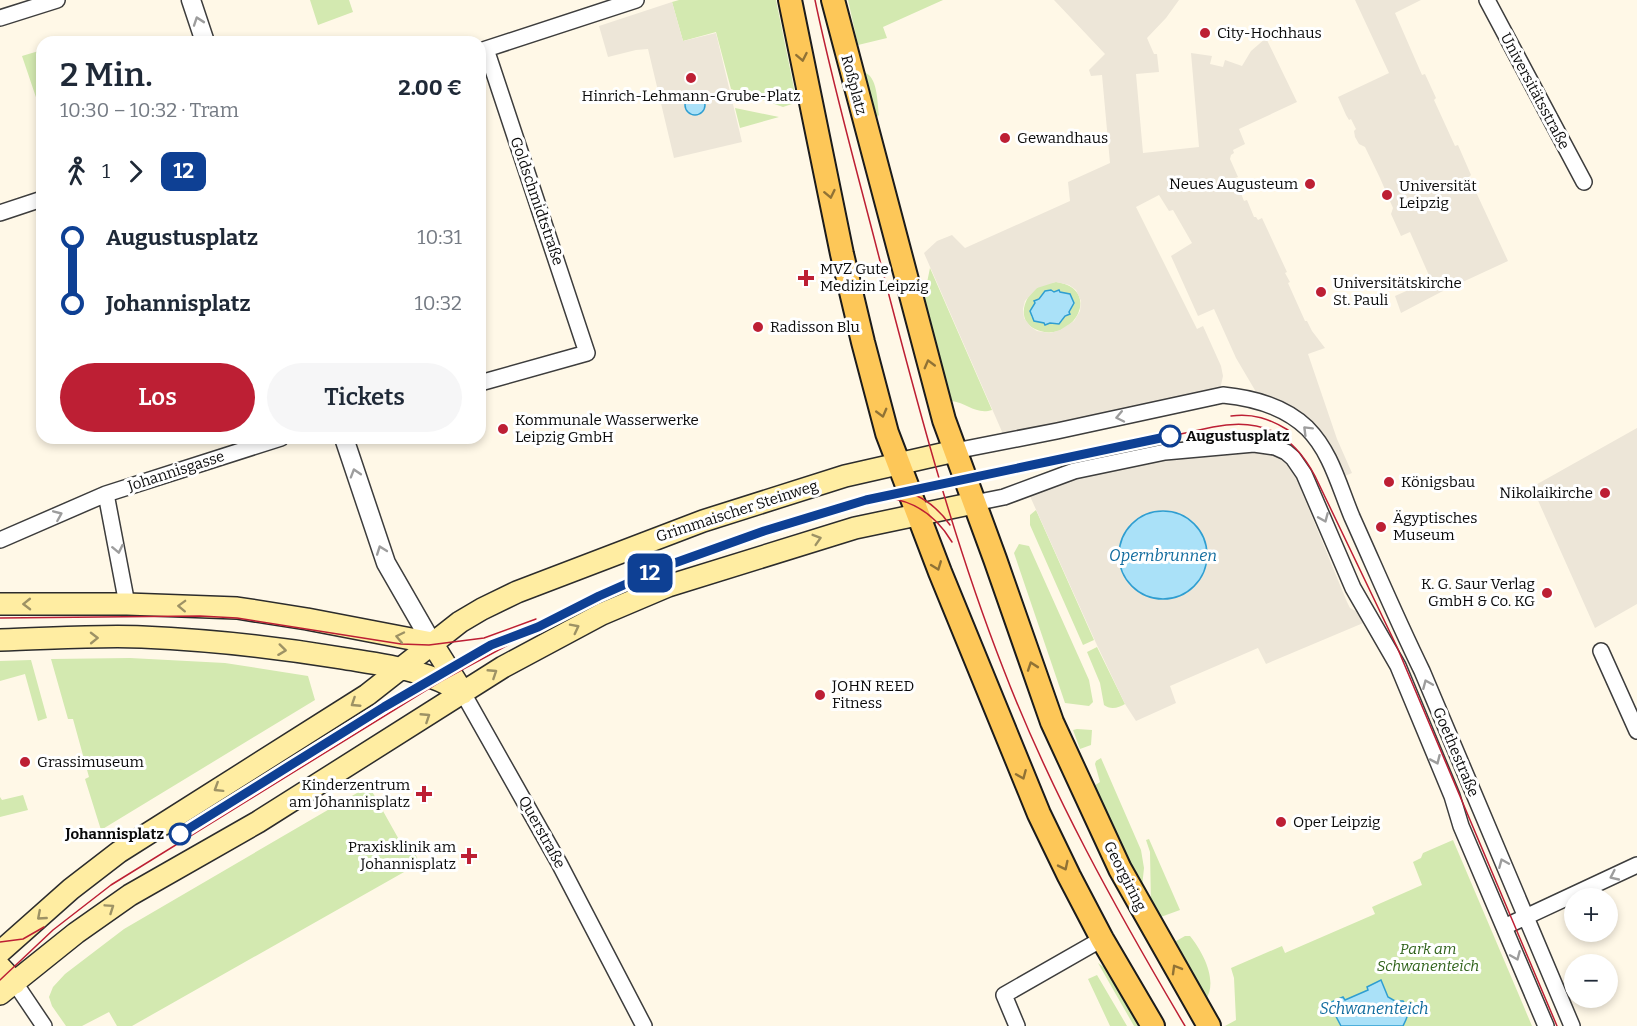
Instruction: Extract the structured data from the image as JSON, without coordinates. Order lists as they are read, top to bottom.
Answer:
{
  "streets": {
    "main road": [
      "Roßplatz",
      "Grimmaischer Steinweg",
      "Querstraße",
      "Georgiring"
    ],
    "street": [
      "Universitätsstraße",
      "Goldschmidtstraße",
      "Johannisgasse",
      "Goethestraße"
    ]
  },
  "crossings": [
    ["Roßplatz", "Grimmaischer Steinweg"],
    ["Roßplatz", "Goethestraße"],
    ["Grimmaischer Steinweg", "Goethestraße"],
    ["Grimmaischer Steinweg", "Querstraße"],
    ["Goethestraße", "Georgiring"]
  ],
  "water": ["Opernbrunnen", "Schwanenteich"],
  "parks": ["Park am Schwanenteich"],
  "places": {
    "other": [
      "City-Hochhaus",
      "Hinrich-Lehmann-Grube-Platz",
      "Gewandhaus",
      "Neues Augusteum",
      "Universität Leipzig",
      "Universitätskirche St. Pauli",
      "Radisson Blu",
      "Kommunale Wasserwerke Leipzig GmbH",
      "Augustusplatz",
      "Königsbau",
      "Nikolaikirche",
      "Ägyptisches Museum",
      "K. G. Saur Verlag GmbH & Co. KG",
      "JOHN REED Fitness",
      "Grassimuseum",
      "Oper Leipzig",
      "Johannisplatz"
    ],
    "health": ["MVZ Gute Medizin Leipzig", "Kinderzentrum am Johannisplatz", "Praxisklinik am Johannisplatz"]
  },
  "lines": ["tram line 12"],
  "page": {
    "on_map": "12",
    "heading": ["2 Min.", "10:30 – 10:32 · Tram", "2.00 €"],
    "legs": ["1", "12"],
    "list": [
      {
        "name": "Augustusplatz",
        "value": "10:31"
      },
      {
        "name": "Johannisplatz",
        "value": "10:32"
      }
    ],
    "buttons": ["Los", "Tickets"],
    "map_buttons": ["+", "−"]
  }
}
